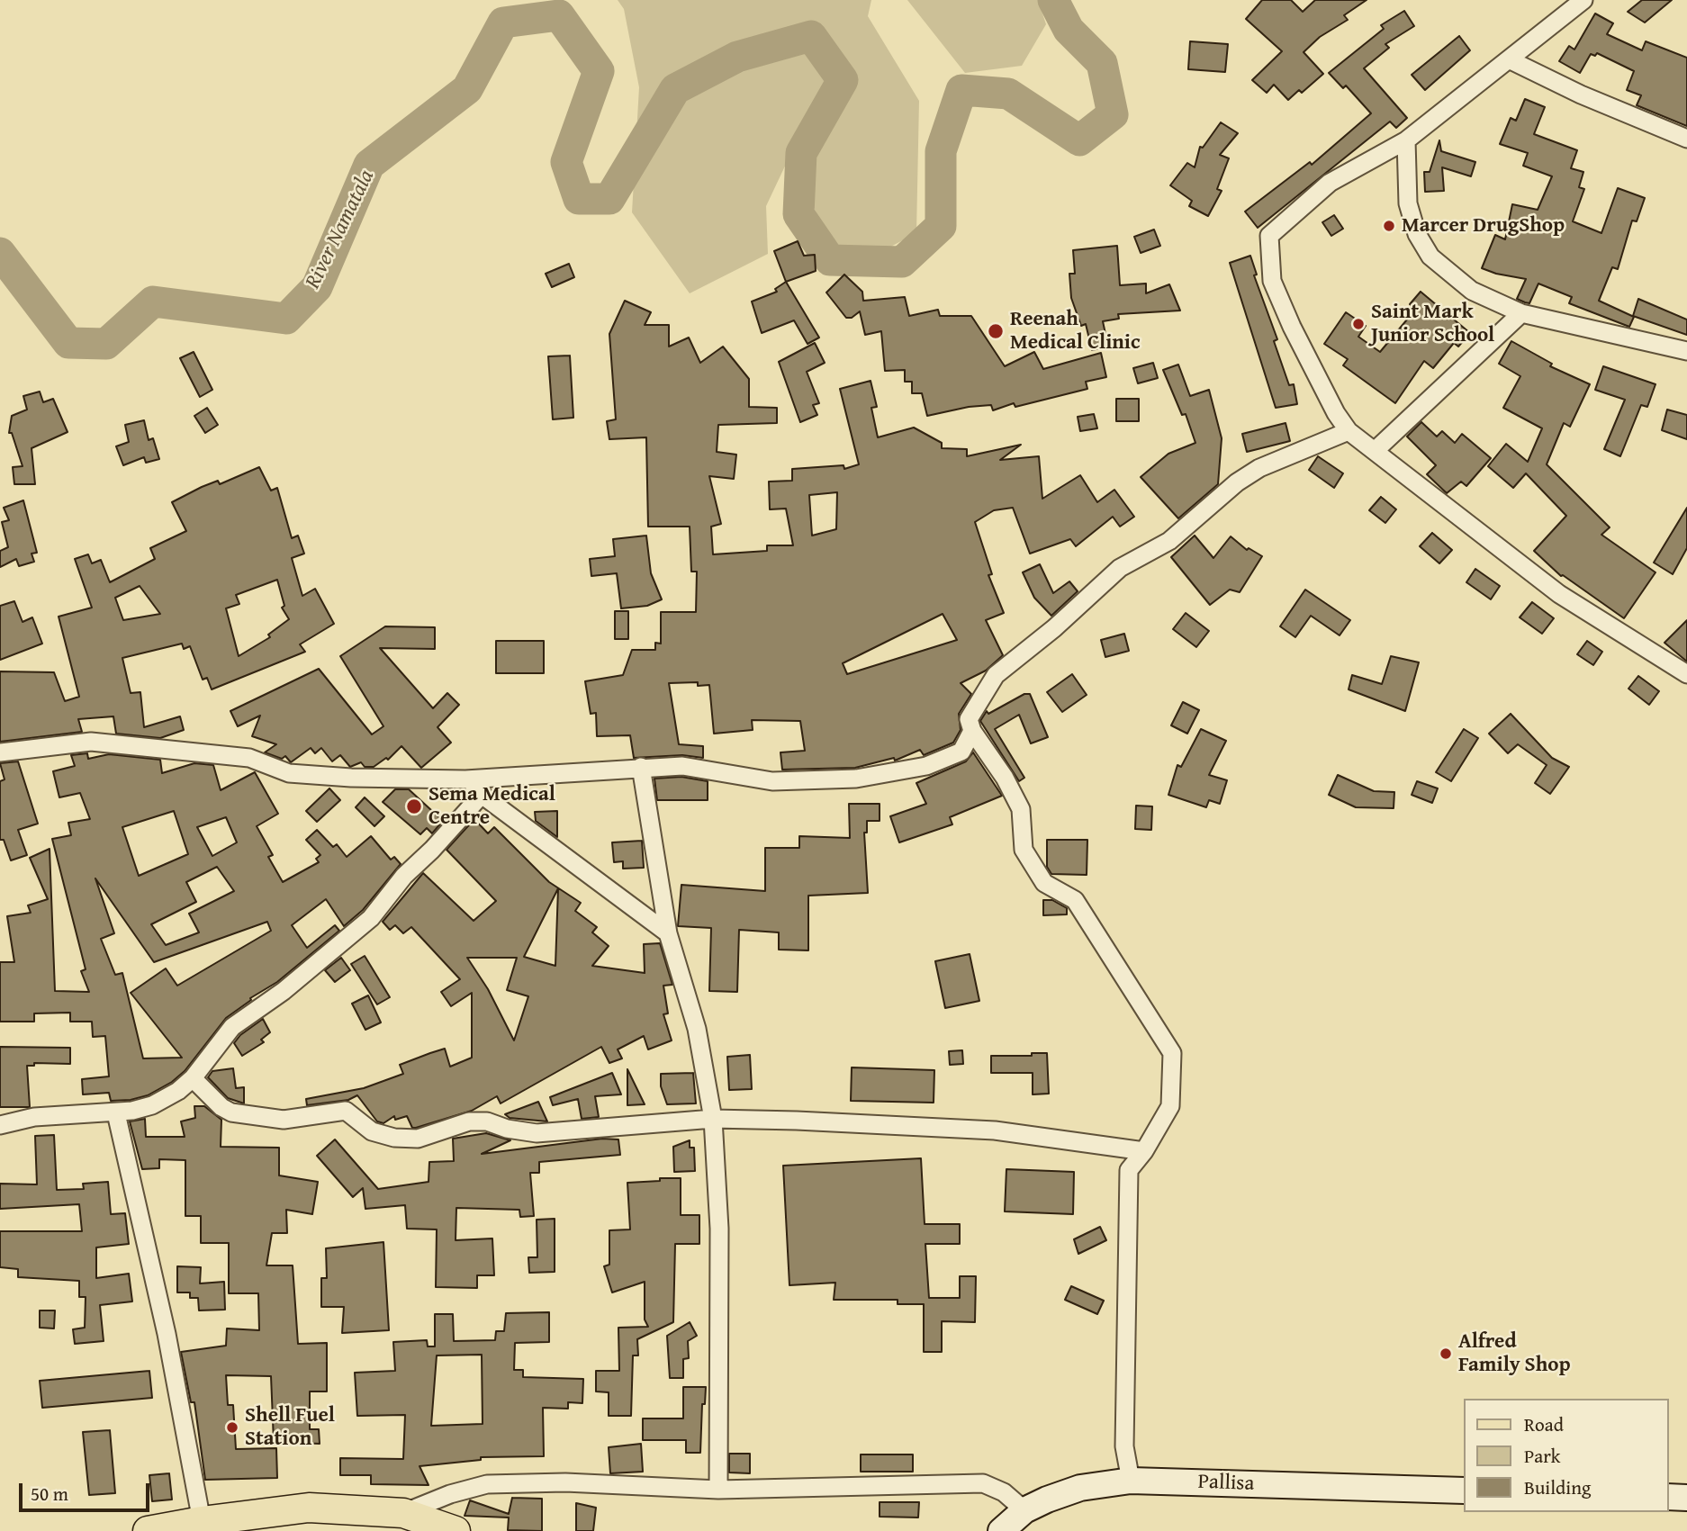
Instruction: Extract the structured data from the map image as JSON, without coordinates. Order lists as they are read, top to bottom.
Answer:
{
  "streets": {
    "main road": ["Pallisa"]
  },
  "water": ["River Namatala"],
  "places": [
    "Marcer DrugShop",
    "Saint Mark Junior School",
    "Reenah Medical Clinic",
    "Sema Medical Centre",
    "Alfred Family Shop",
    "Shell Fuel Station"
  ],
  "legend": ["Road", "Park", "Building"],
  "scale_bar": "50 m"
}
